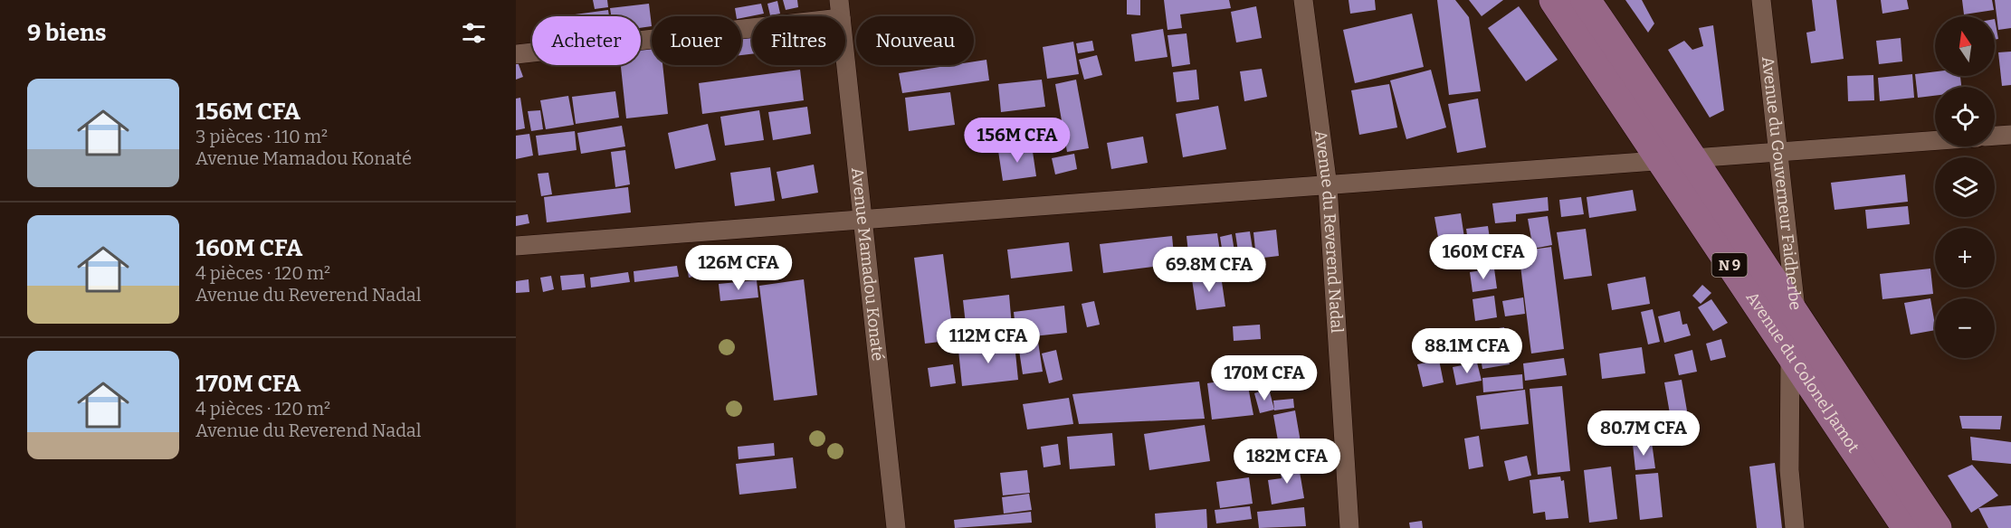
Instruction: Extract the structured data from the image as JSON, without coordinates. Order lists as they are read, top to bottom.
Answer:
{
  "streets": {
    "main road": ["N 9", "Avenue du Colonel Jamot"],
    "street": ["Avenue du Gouverneur Faidherbe", "Avenue du Reverend Nadal", "Avenue Mamadou Konaté"]
  },
  "crossings": [
    ["Avenue du Gouverneur Faidherbe", "Avenue du Colonel Jamot"]
  ],
  "north": "top",
  "page": {
    "heading": "9 biens",
    "map_buttons": ["+", "−"],
    "chip": [
      "Acheter",
      "Louer",
      "Filtres",
      "Nouveau"
    ],
    "list": [
      {
        "name": "156M CFA",
        "note": "3 pièces · 110 m² · Avenue Mamadou Konaté"
      },
      {
        "name": "160M CFA",
        "note": "4 pièces · 120 m² · Avenue du Reverend Nadal"
      },
      {
        "name": "170M CFA",
        "note": "4 pièces · 120 m² · Avenue du Reverend Nadal"
      }
    ],
    "price": [
      "156M CFA",
      "160M CFA",
      "126M CFA",
      "69.8M CFA",
      "112M CFA",
      "88.1M CFA",
      "170M CFA",
      "80.7M CFA",
      "182M CFA"
    ]
  }
}
